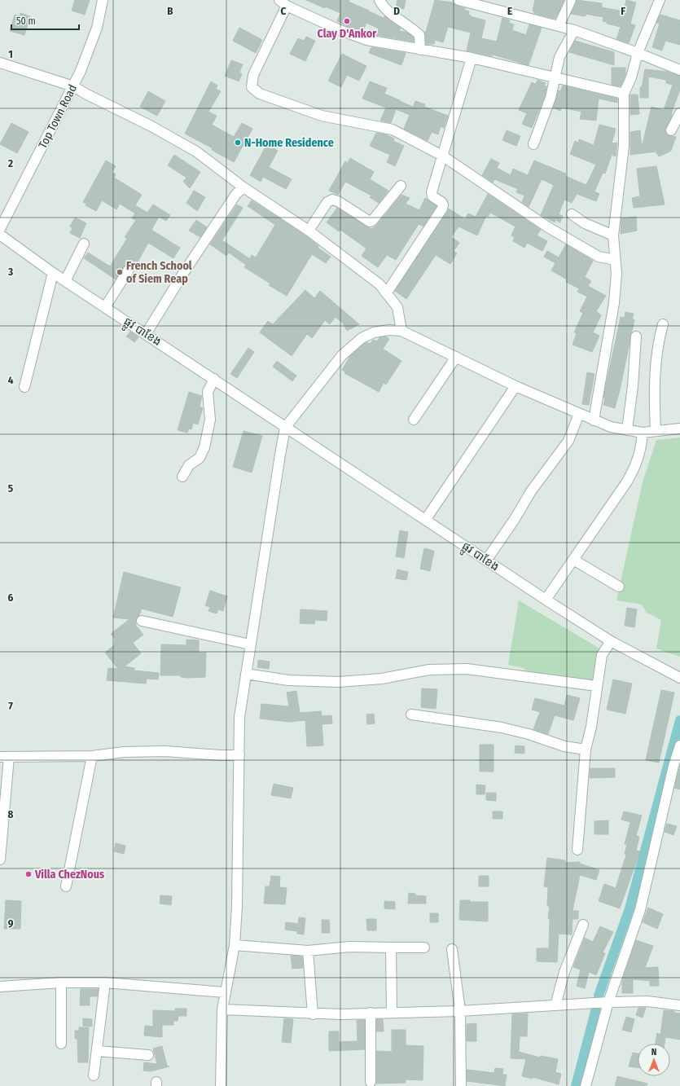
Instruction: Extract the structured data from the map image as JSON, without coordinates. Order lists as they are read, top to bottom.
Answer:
{
  "streets": {
    "street": ["Top Town Road", "ផ្លូវ បាខែង"]
  },
  "places": [
    "Clay D'Ankor",
    "N-Home Residence",
    "French School of Siem Reap",
    "Villa ChezNous"
  ],
  "scale_bar": "50 m",
  "north": "top",
  "grid": {
    "columns": [
      "B",
      "C",
      "D",
      "E",
      "F"
    ],
    "rows": [
      "1",
      "2",
      "3",
      "4",
      "5",
      "6",
      "7",
      "8",
      "9"
    ]
  }
}
